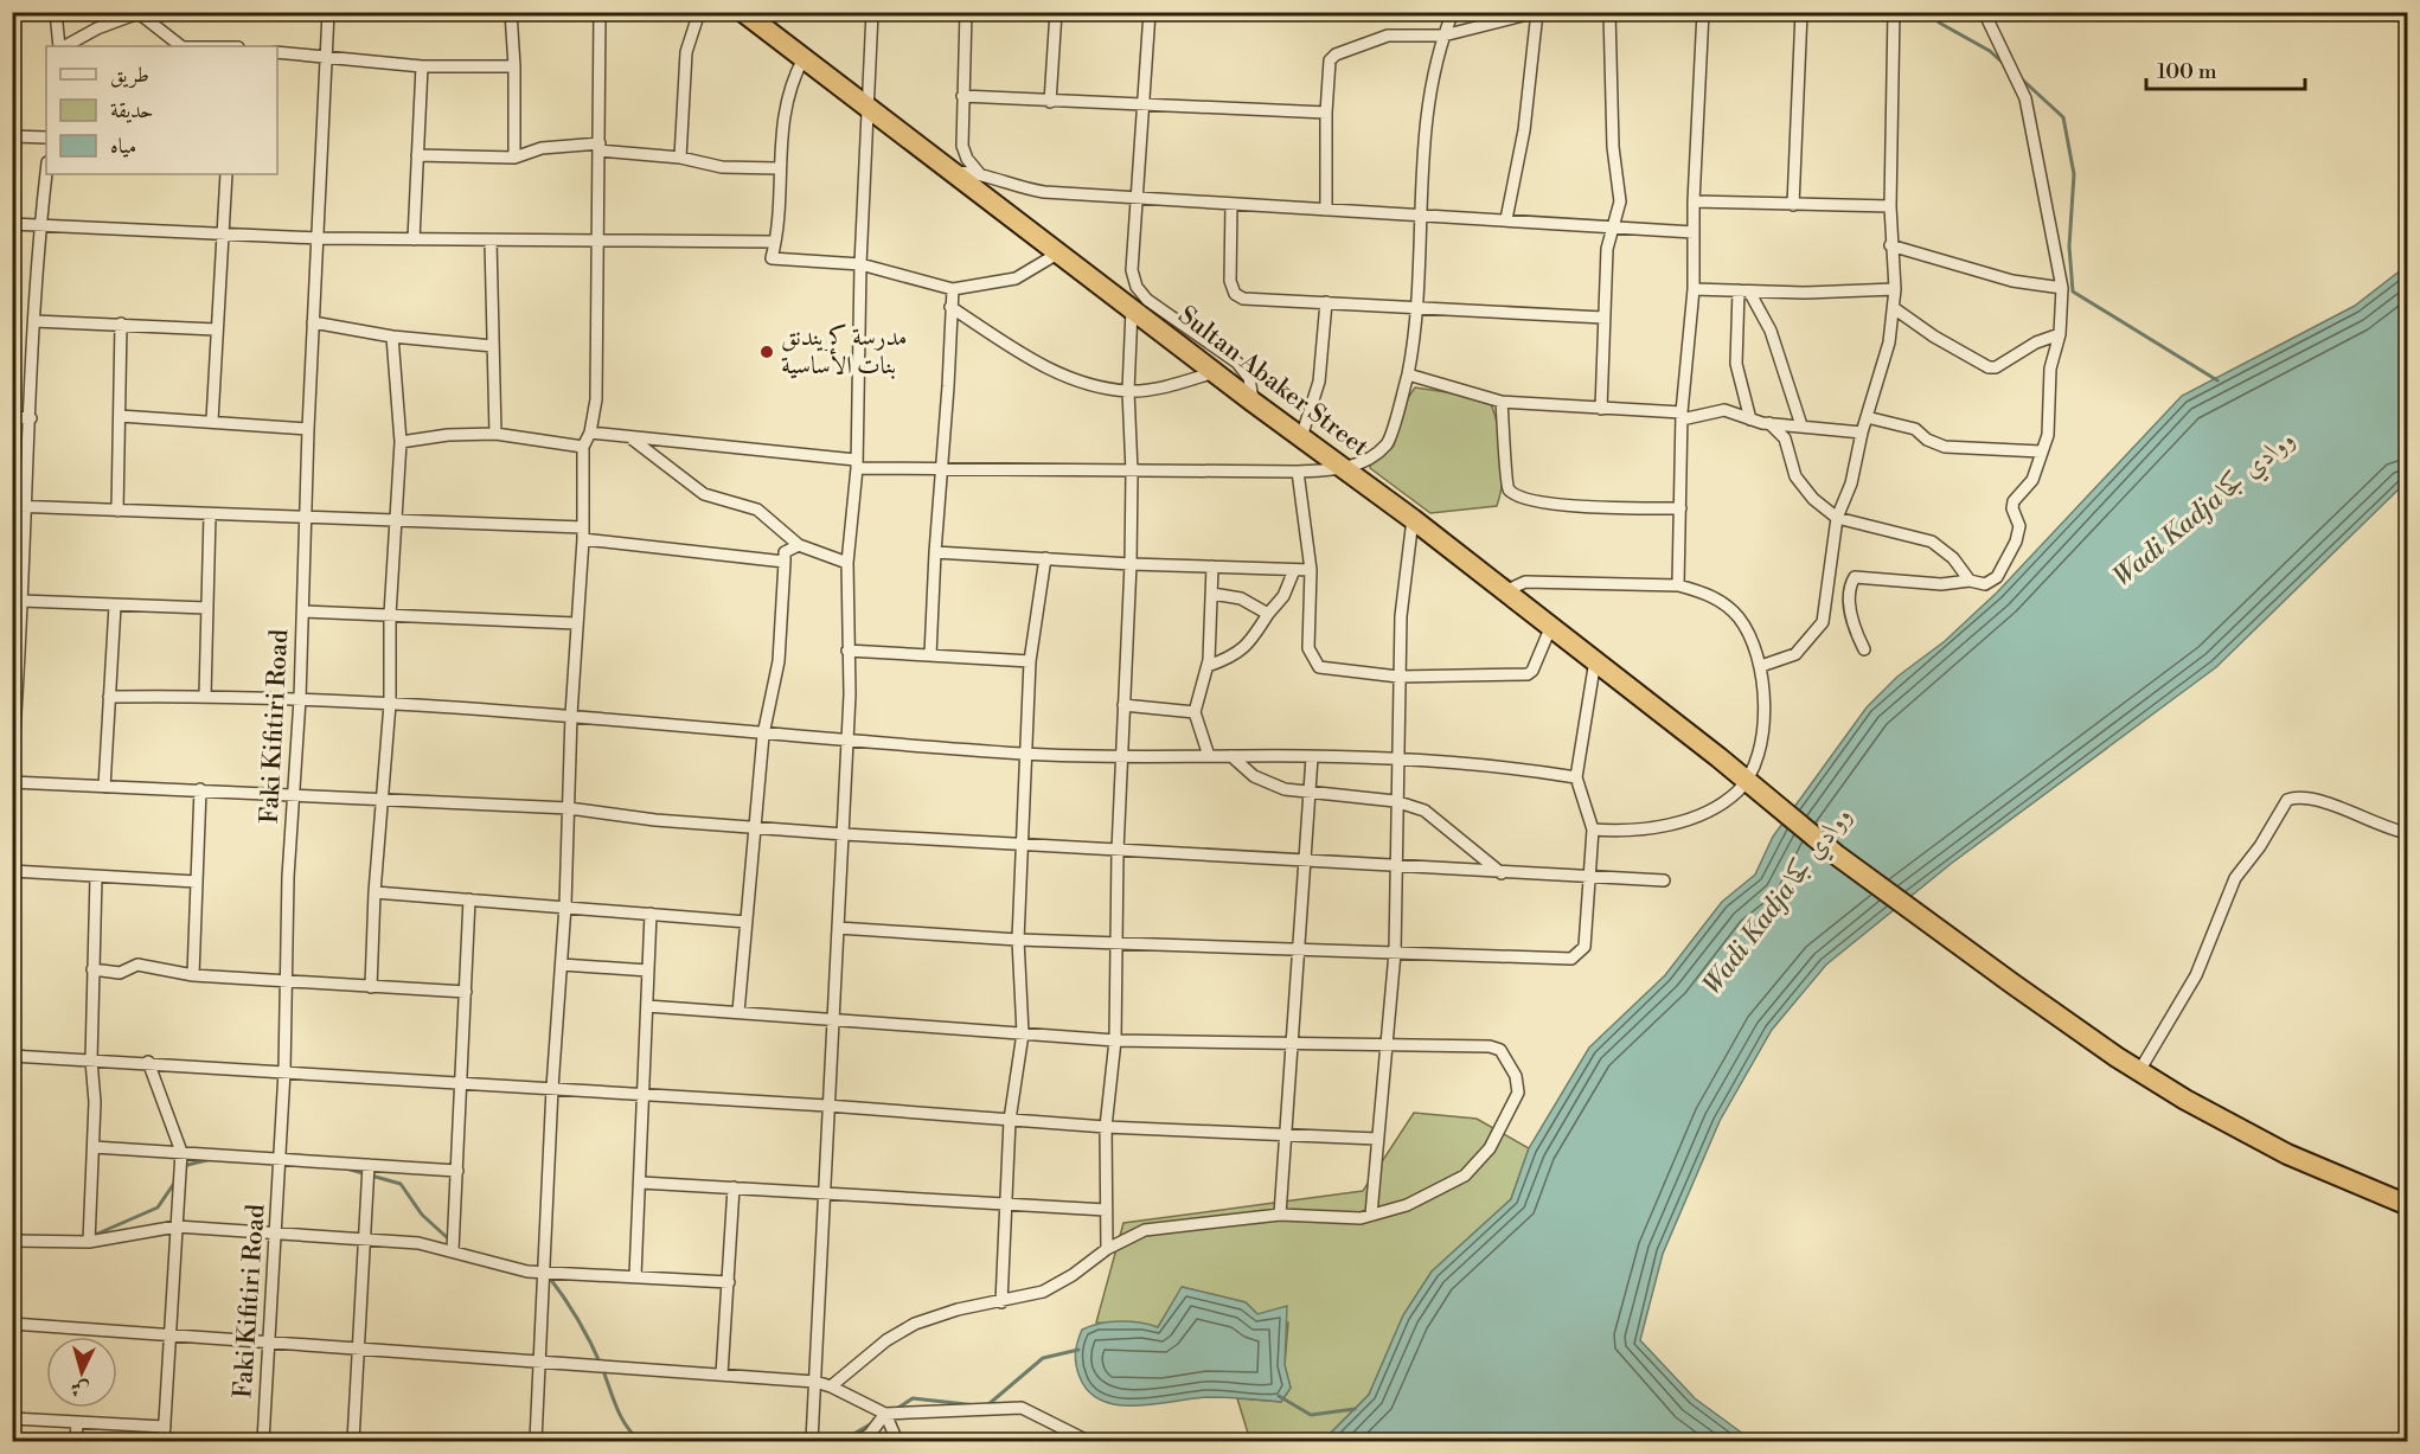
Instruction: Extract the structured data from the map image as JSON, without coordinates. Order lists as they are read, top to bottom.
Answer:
{
  "streets": {
    "highway": ["Sultan Abaker Street"],
    "street": ["Faki Kifitiri Road"]
  },
  "water": ["Wadi Kadja ووادي كجا"],
  "places": ["مدرسة كريندنق بنات الأساسية"],
  "legend": ["طريق", "حديقة", "مياه"],
  "scale_bar": "100 m",
  "north": "bottom"
}
